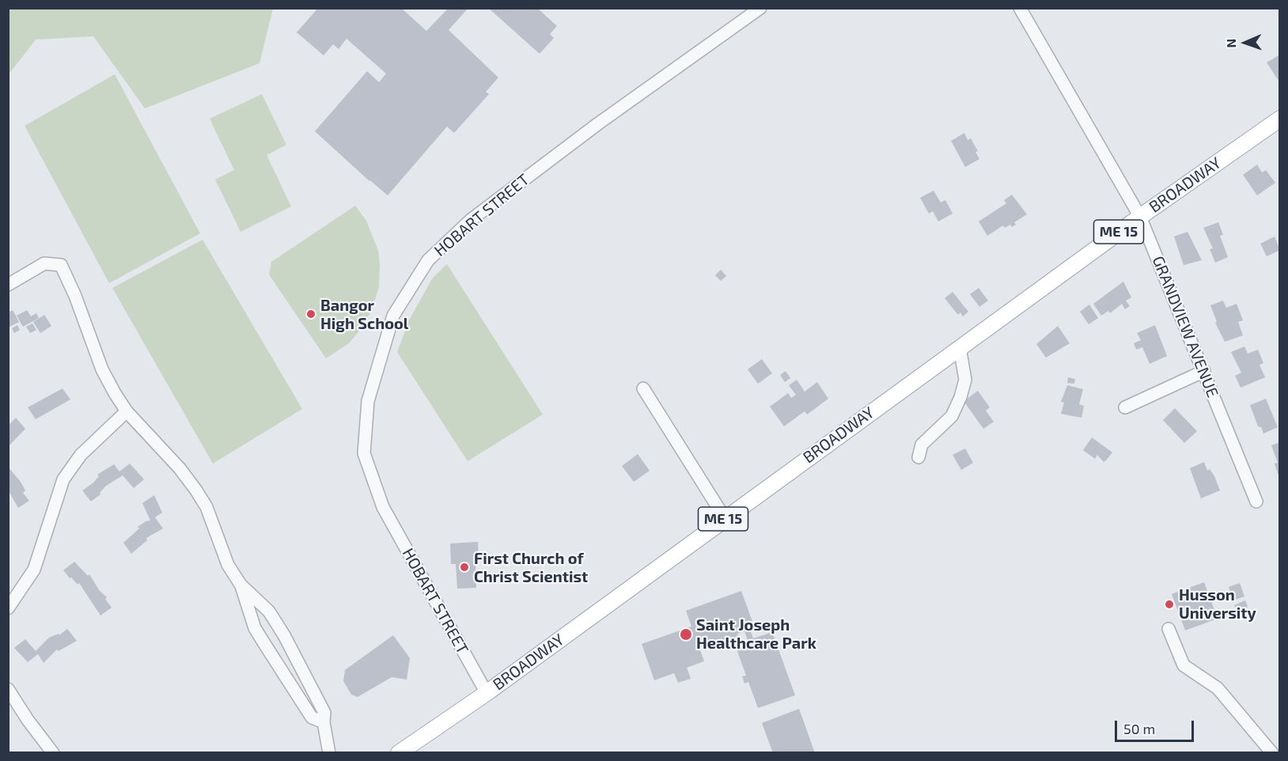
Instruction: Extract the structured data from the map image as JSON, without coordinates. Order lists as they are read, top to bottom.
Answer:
{
  "streets": {
    "main road": ["BROADWAY", "ME 15"],
    "street": ["HOBART STREET", "GRANDVIEW AVENUE"]
  },
  "crossings": [
    ["BROADWAY", "HOBART STREET"],
    ["BROADWAY", "GRANDVIEW AVENUE"]
  ],
  "places": [
    "Bangor High School",
    "First Church of Christ Scientist",
    "Husson University",
    "Saint Joseph Healthcare Park"
  ],
  "scale_bar": "50 m",
  "north": "left"
}
